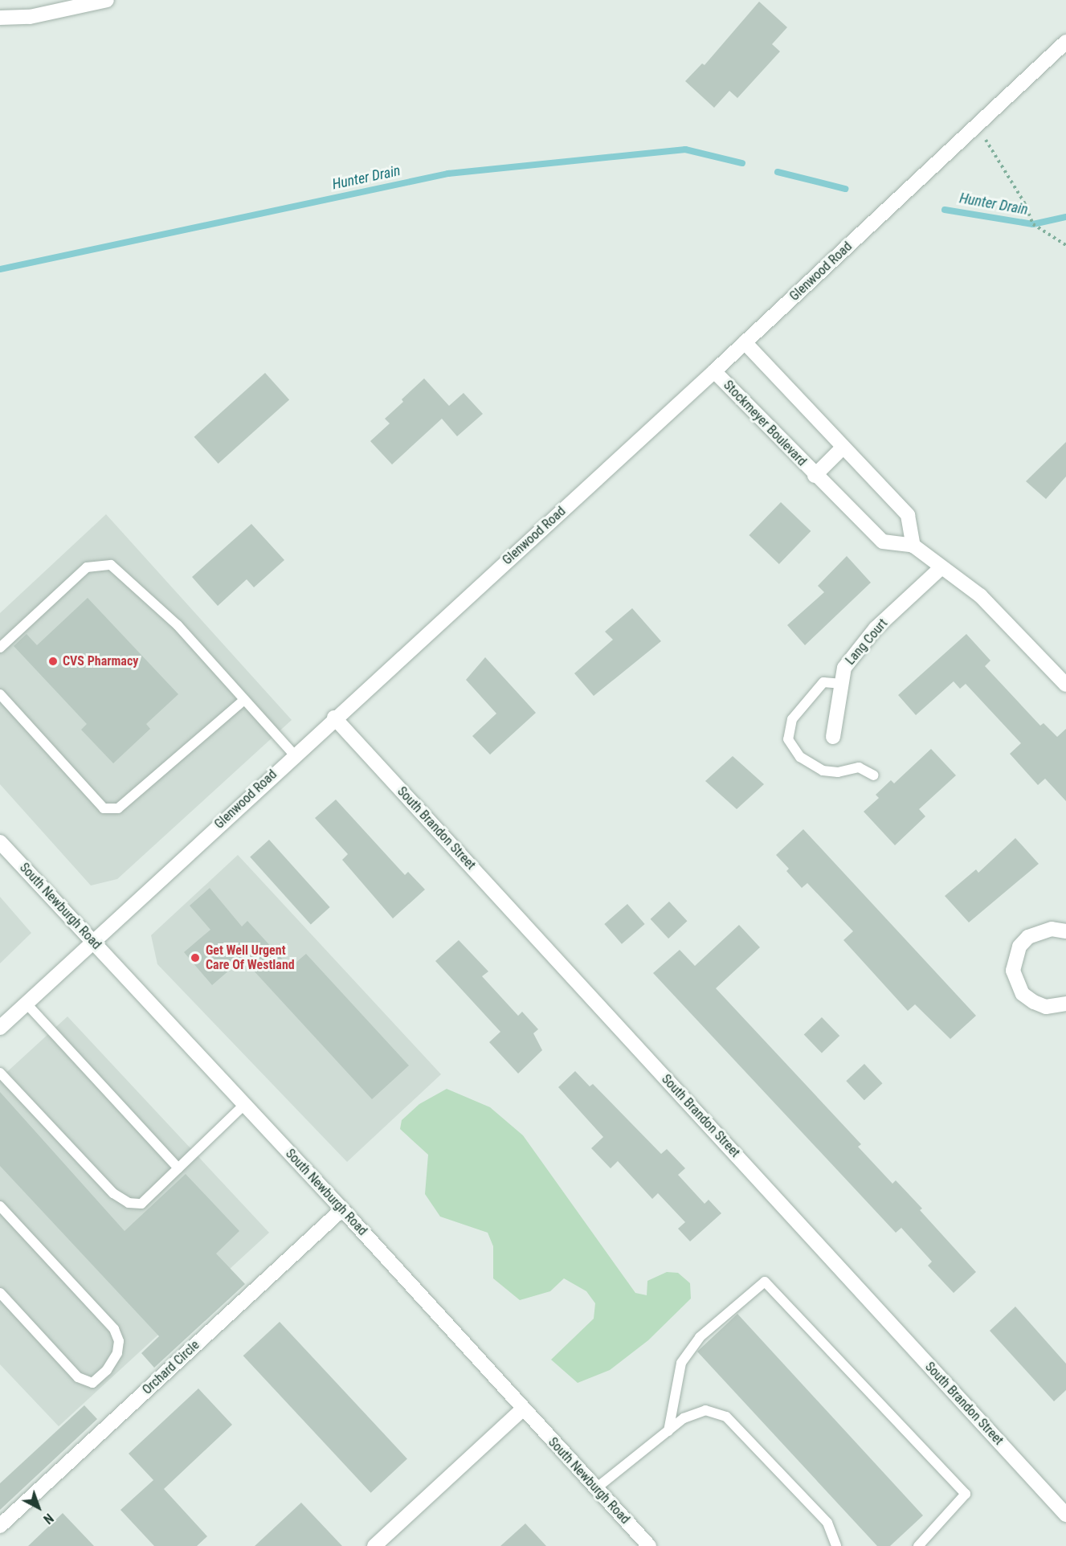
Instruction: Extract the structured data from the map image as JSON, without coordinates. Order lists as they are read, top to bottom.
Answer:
{
  "streets": {
    "street": [
      "Glenwood Road",
      "Stockmeyer Boulevard",
      "Lang Court",
      "South Brandon Street",
      "South Newburgh Road",
      "Orchard Circle"
    ]
  },
  "crossings": [
    ["Glenwood Road", "Stockmeyer Boulevard"],
    ["Glenwood Road", "South Brandon Street"],
    ["Glenwood Road", "South Newburgh Road"],
    ["Stockmeyer Boulevard", "Lang Court"],
    ["South Newburgh Road", "Orchard Circle"]
  ],
  "water": ["Hunter Drain"],
  "places": ["CVS Pharmacy", "Get Well Urgent Care Of Westland"],
  "north": "bottom right"
}
